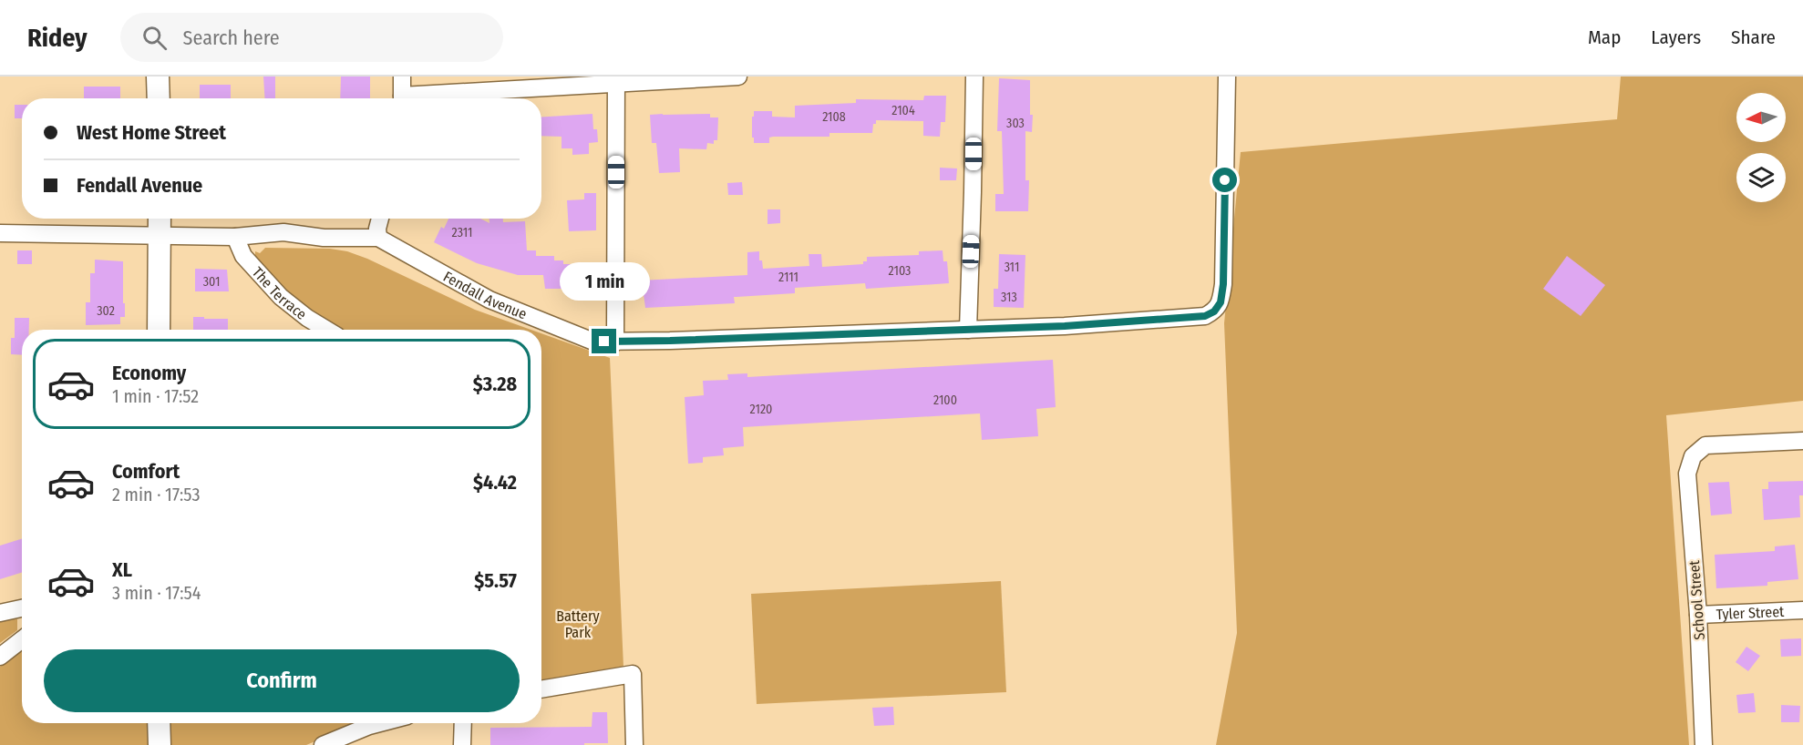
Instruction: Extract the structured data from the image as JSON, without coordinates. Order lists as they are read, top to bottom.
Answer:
{
  "streets": {
    "street": [
      "The Terrace",
      "Fendall Avenue",
      "School Street",
      "Tyler Street"
    ]
  },
  "crossings": [
    ["The Terrace", "Fendall Avenue"],
    ["School Street", "Tyler Street"]
  ],
  "parks": ["Battery Park"],
  "house_numbers": [
    "2104",
    "2108",
    "303",
    "2311",
    "311",
    "2103",
    "2111",
    "301",
    "313",
    "302",
    "2100",
    "2120"
  ],
  "north": "left",
  "page": {
    "header": "Ridey",
    "search": "Search here",
    "nav": ["Map", "Layers", "Share"],
    "banner": ["West Home Street", "Fendall Avenue"],
    "bubble": "1 min",
    "list": [
      {
        "name": "Economy",
        "note": "1 min · 17:52",
        "value": "$3.28"
      },
      {
        "name": "Comfort",
        "note": "2 min · 17:53",
        "value": "$4.42"
      },
      {
        "name": "XL",
        "note": "3 min · 17:54",
        "value": "$5.57"
      }
    ],
    "buttons": "Confirm"
  }
}
